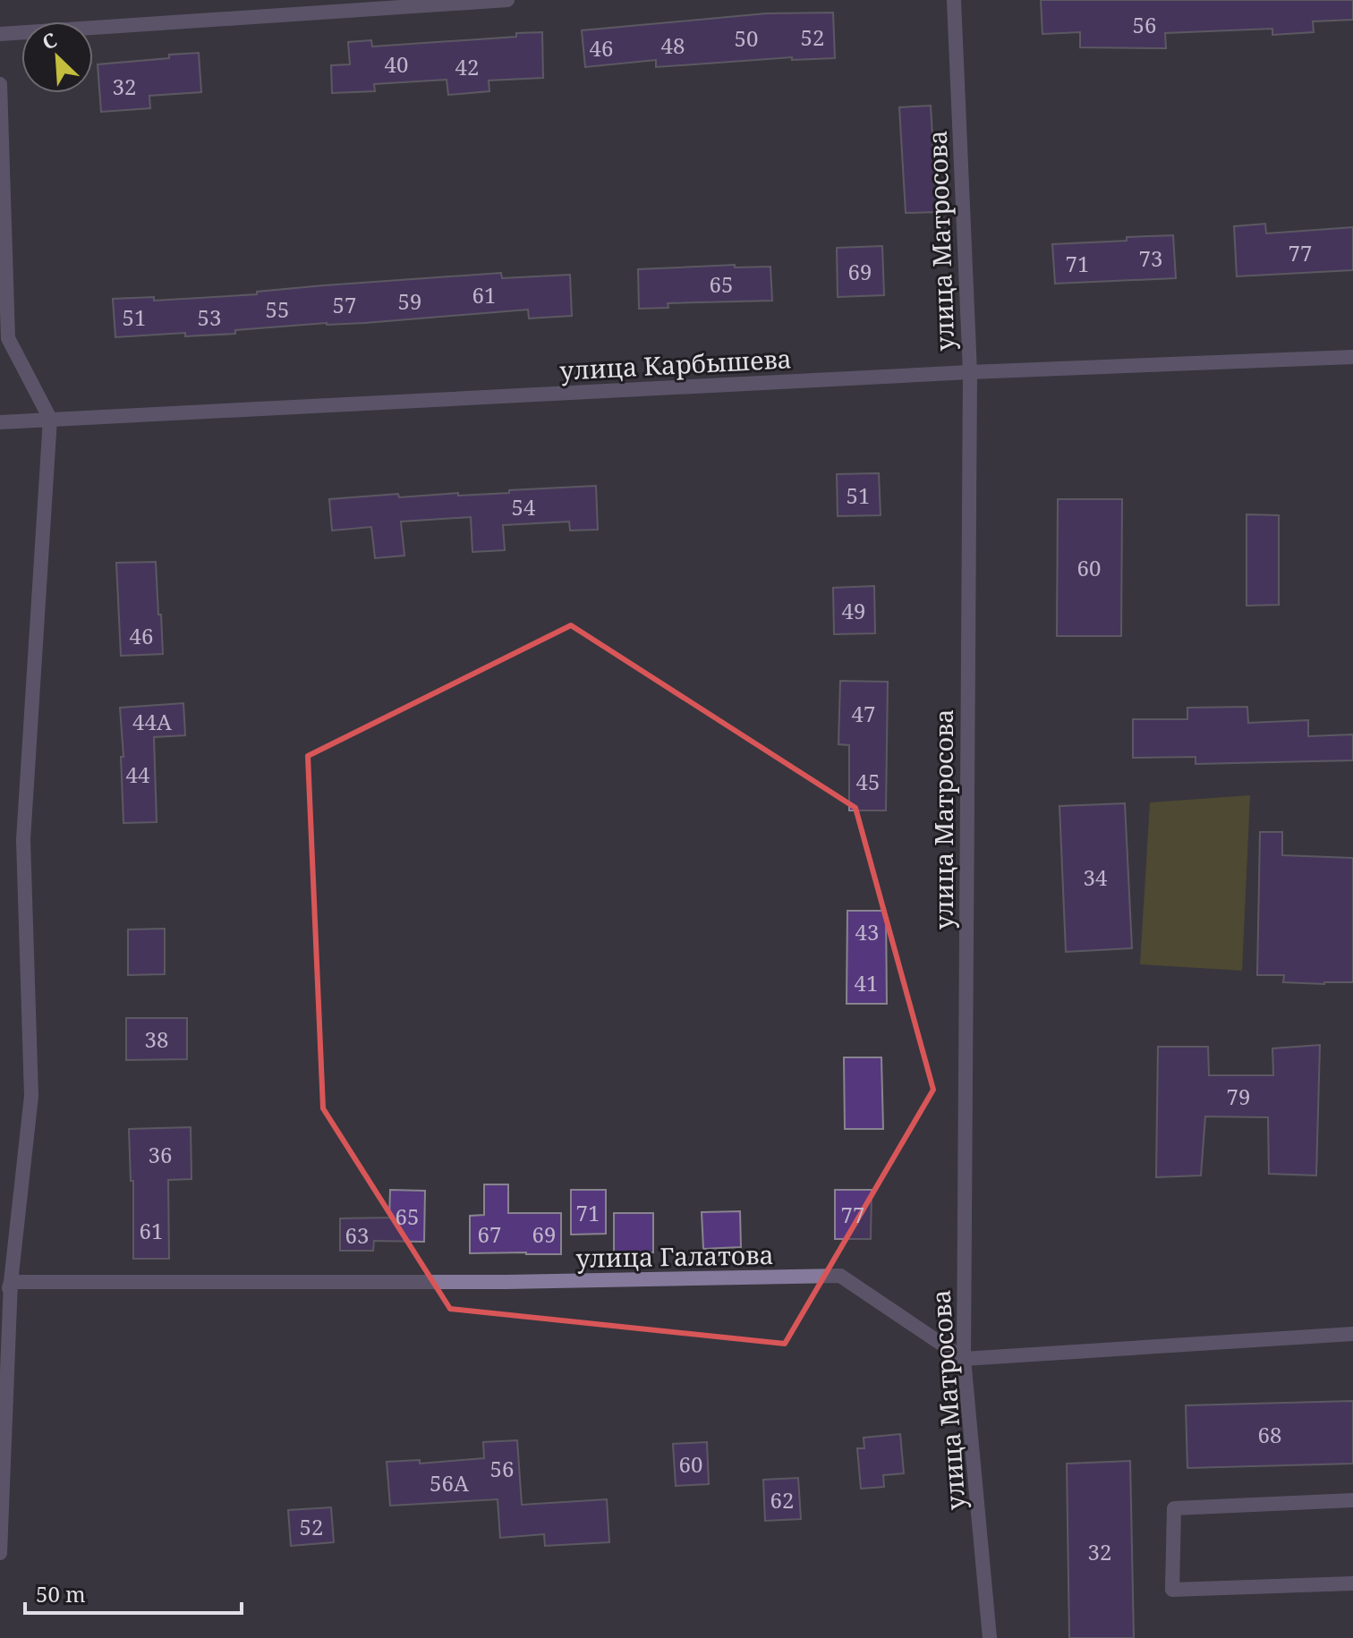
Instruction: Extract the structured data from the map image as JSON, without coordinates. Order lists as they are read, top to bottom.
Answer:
{
  "streets": {
    "street": ["улица Матросова", "улица Карбышева", "улица Галатова"]
  },
  "crossings": [
    ["улица Матросова", "улица Карбышева"],
    ["улица Матросова", "улица Галатова"]
  ],
  "house_numbers": [
    "56",
    "52",
    "50",
    "48",
    "46",
    "40",
    "42",
    "32",
    "77",
    "73",
    "71",
    "69",
    "65",
    "61",
    "59",
    "57",
    "55",
    "51",
    "53",
    "51",
    "54",
    "60",
    "49",
    "46",
    "47",
    "44А",
    "44",
    "45",
    "34",
    "43",
    "41",
    "38",
    "79",
    "36",
    "71",
    "77",
    "65",
    "61",
    "67",
    "69",
    "63",
    "68",
    "60",
    "56",
    "56А",
    "62",
    "52",
    "32"
  ],
  "scale_bar": "50 m",
  "north": "top left"
}
